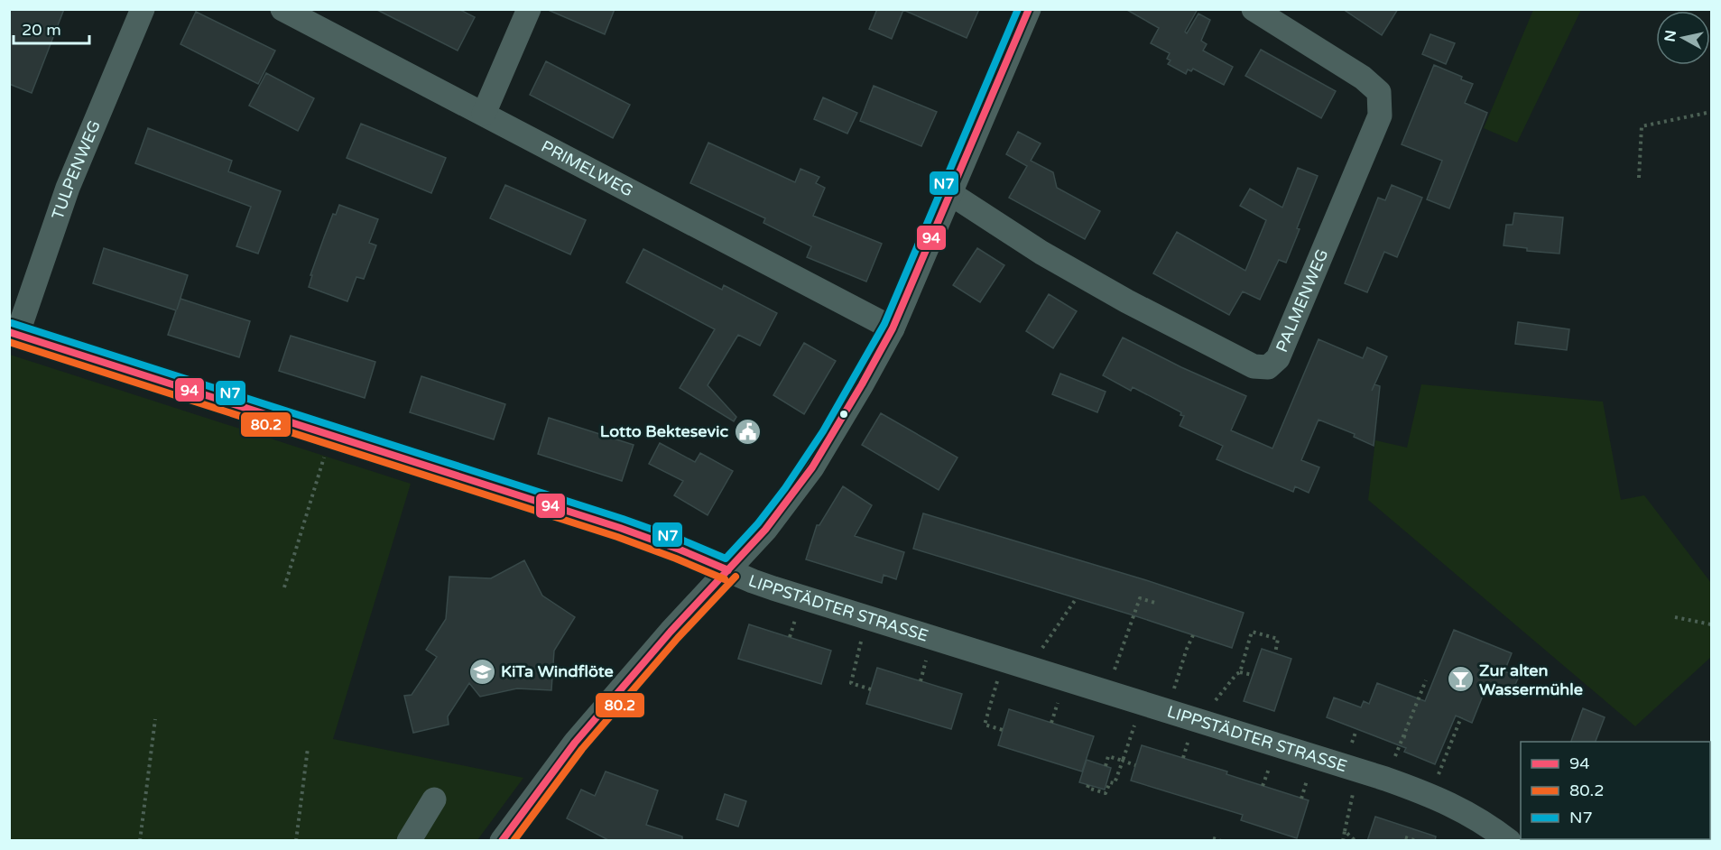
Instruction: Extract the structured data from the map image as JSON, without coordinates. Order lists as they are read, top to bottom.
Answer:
{
  "streets": {
    "street": [
      "PRIMELWEG",
      "TULPENWEG",
      "PALMENWEG",
      "LIPPSTÄDTER STRASSE"
    ]
  },
  "crossings": [
    ["TULPENWEG", "LIPPSTÄDTER STRASSE"]
  ],
  "places": {
    "public building": ["Lotto Bektesevic"],
    "school or university": ["KiTa Windflöte"],
    "bar": ["Zur alten Wassermühle"]
  },
  "lines": ["transit line 94", "transit line N7", "transit line 80.2"],
  "legend": ["94", "80.2", "N7"],
  "scale_bar": "20 m",
  "north": "left"
}
